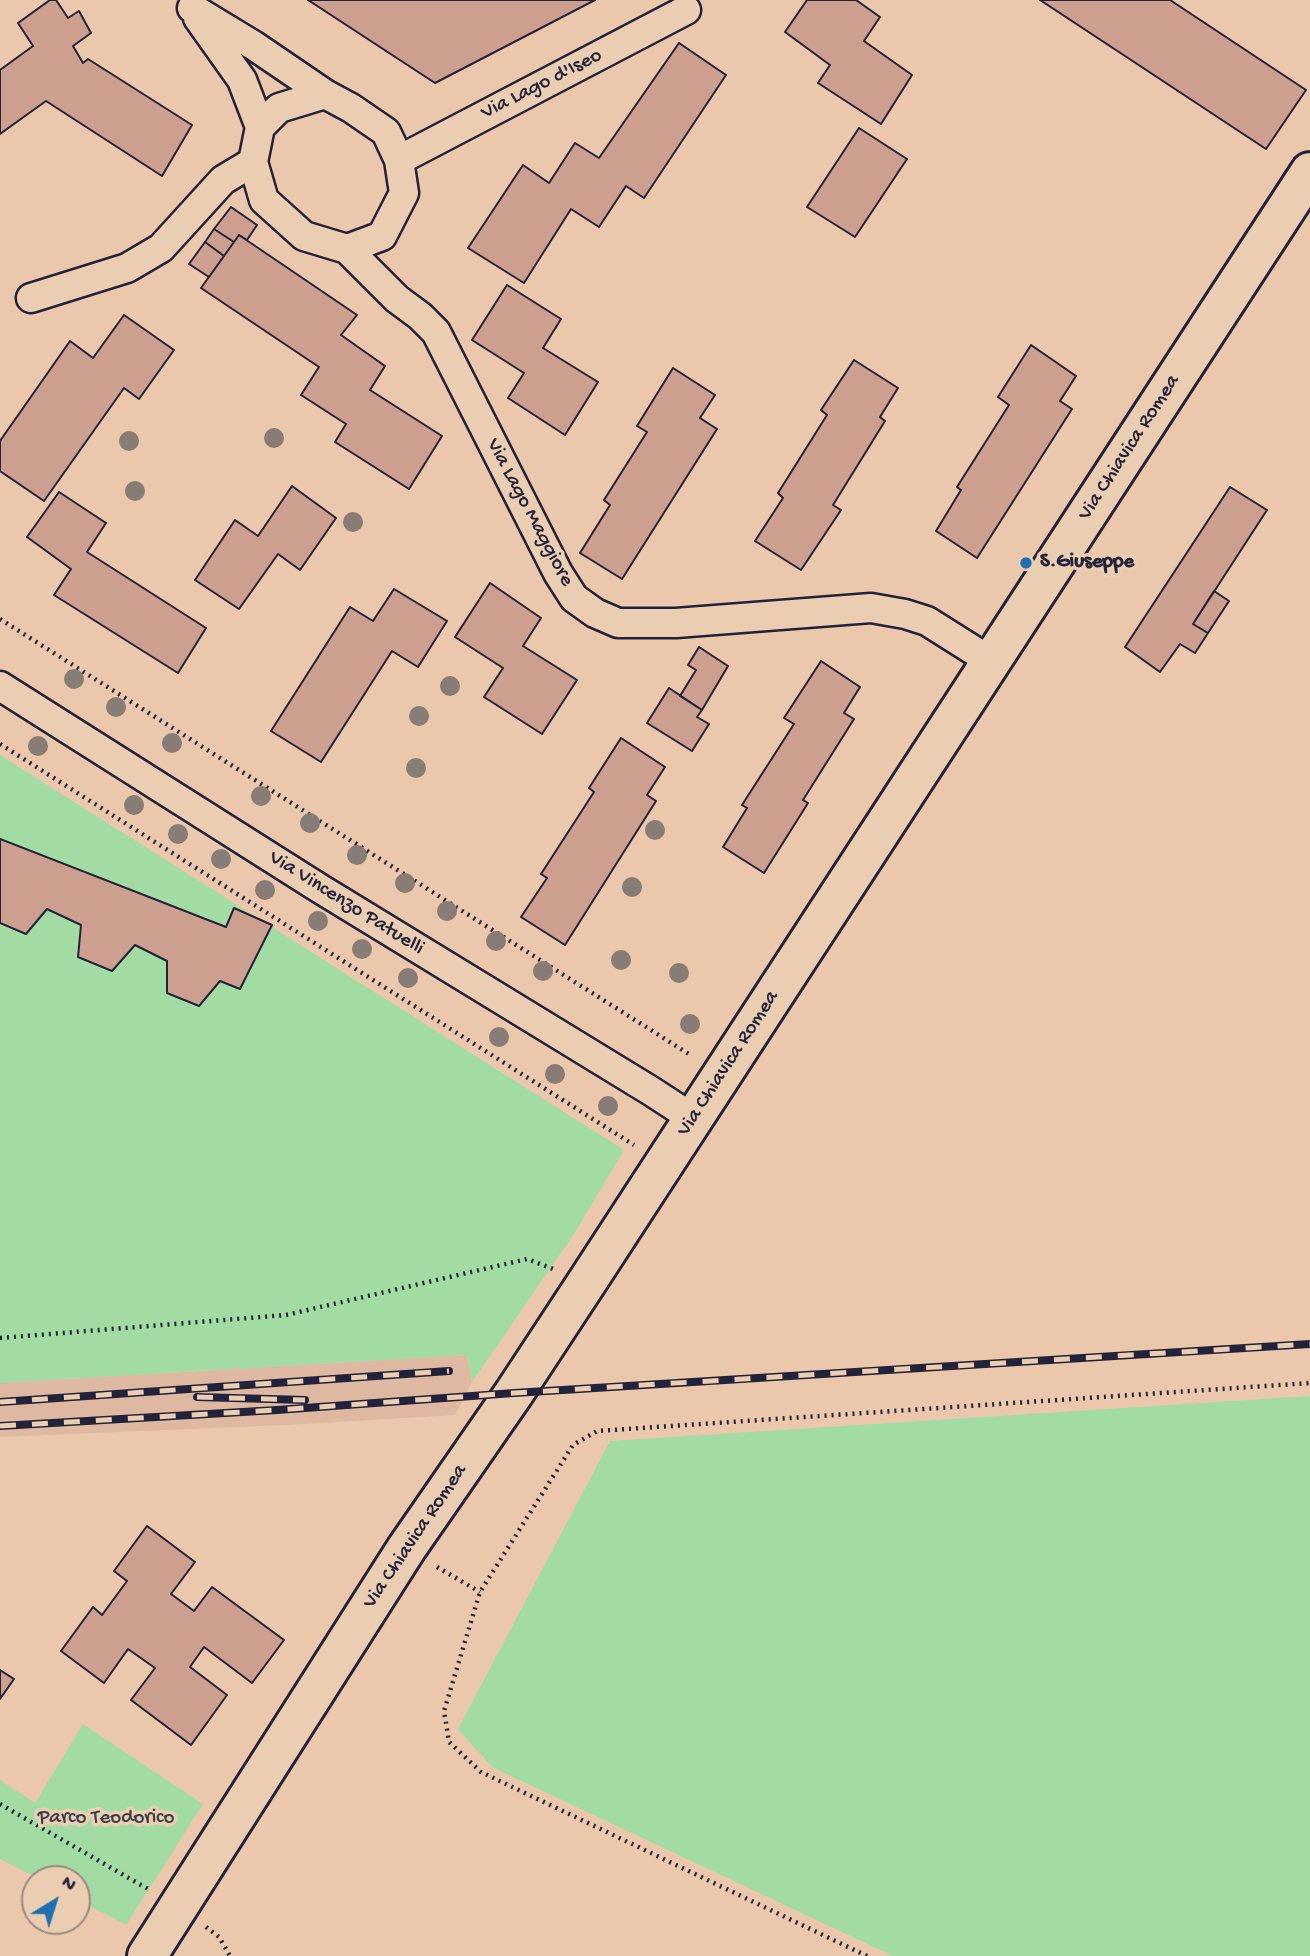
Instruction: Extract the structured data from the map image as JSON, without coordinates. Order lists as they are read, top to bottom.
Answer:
{
  "streets": {
    "street": [
      "Via Lago d'Iseo",
      "Via Chiavica Romea",
      "Via Lago Maggiore",
      "Via Vincenzo Patuelli"
    ]
  },
  "crossings": [
    ["Via Lago d'Iseo", "Via Lago Maggiore"],
    ["Via Chiavica Romea", "Via Lago Maggiore"],
    ["Via Chiavica Romea", "Via Vincenzo Patuelli"]
  ],
  "parks": ["Parco Teodorico"],
  "places": ["S.Giuseppe"],
  "north": "top right"
}
